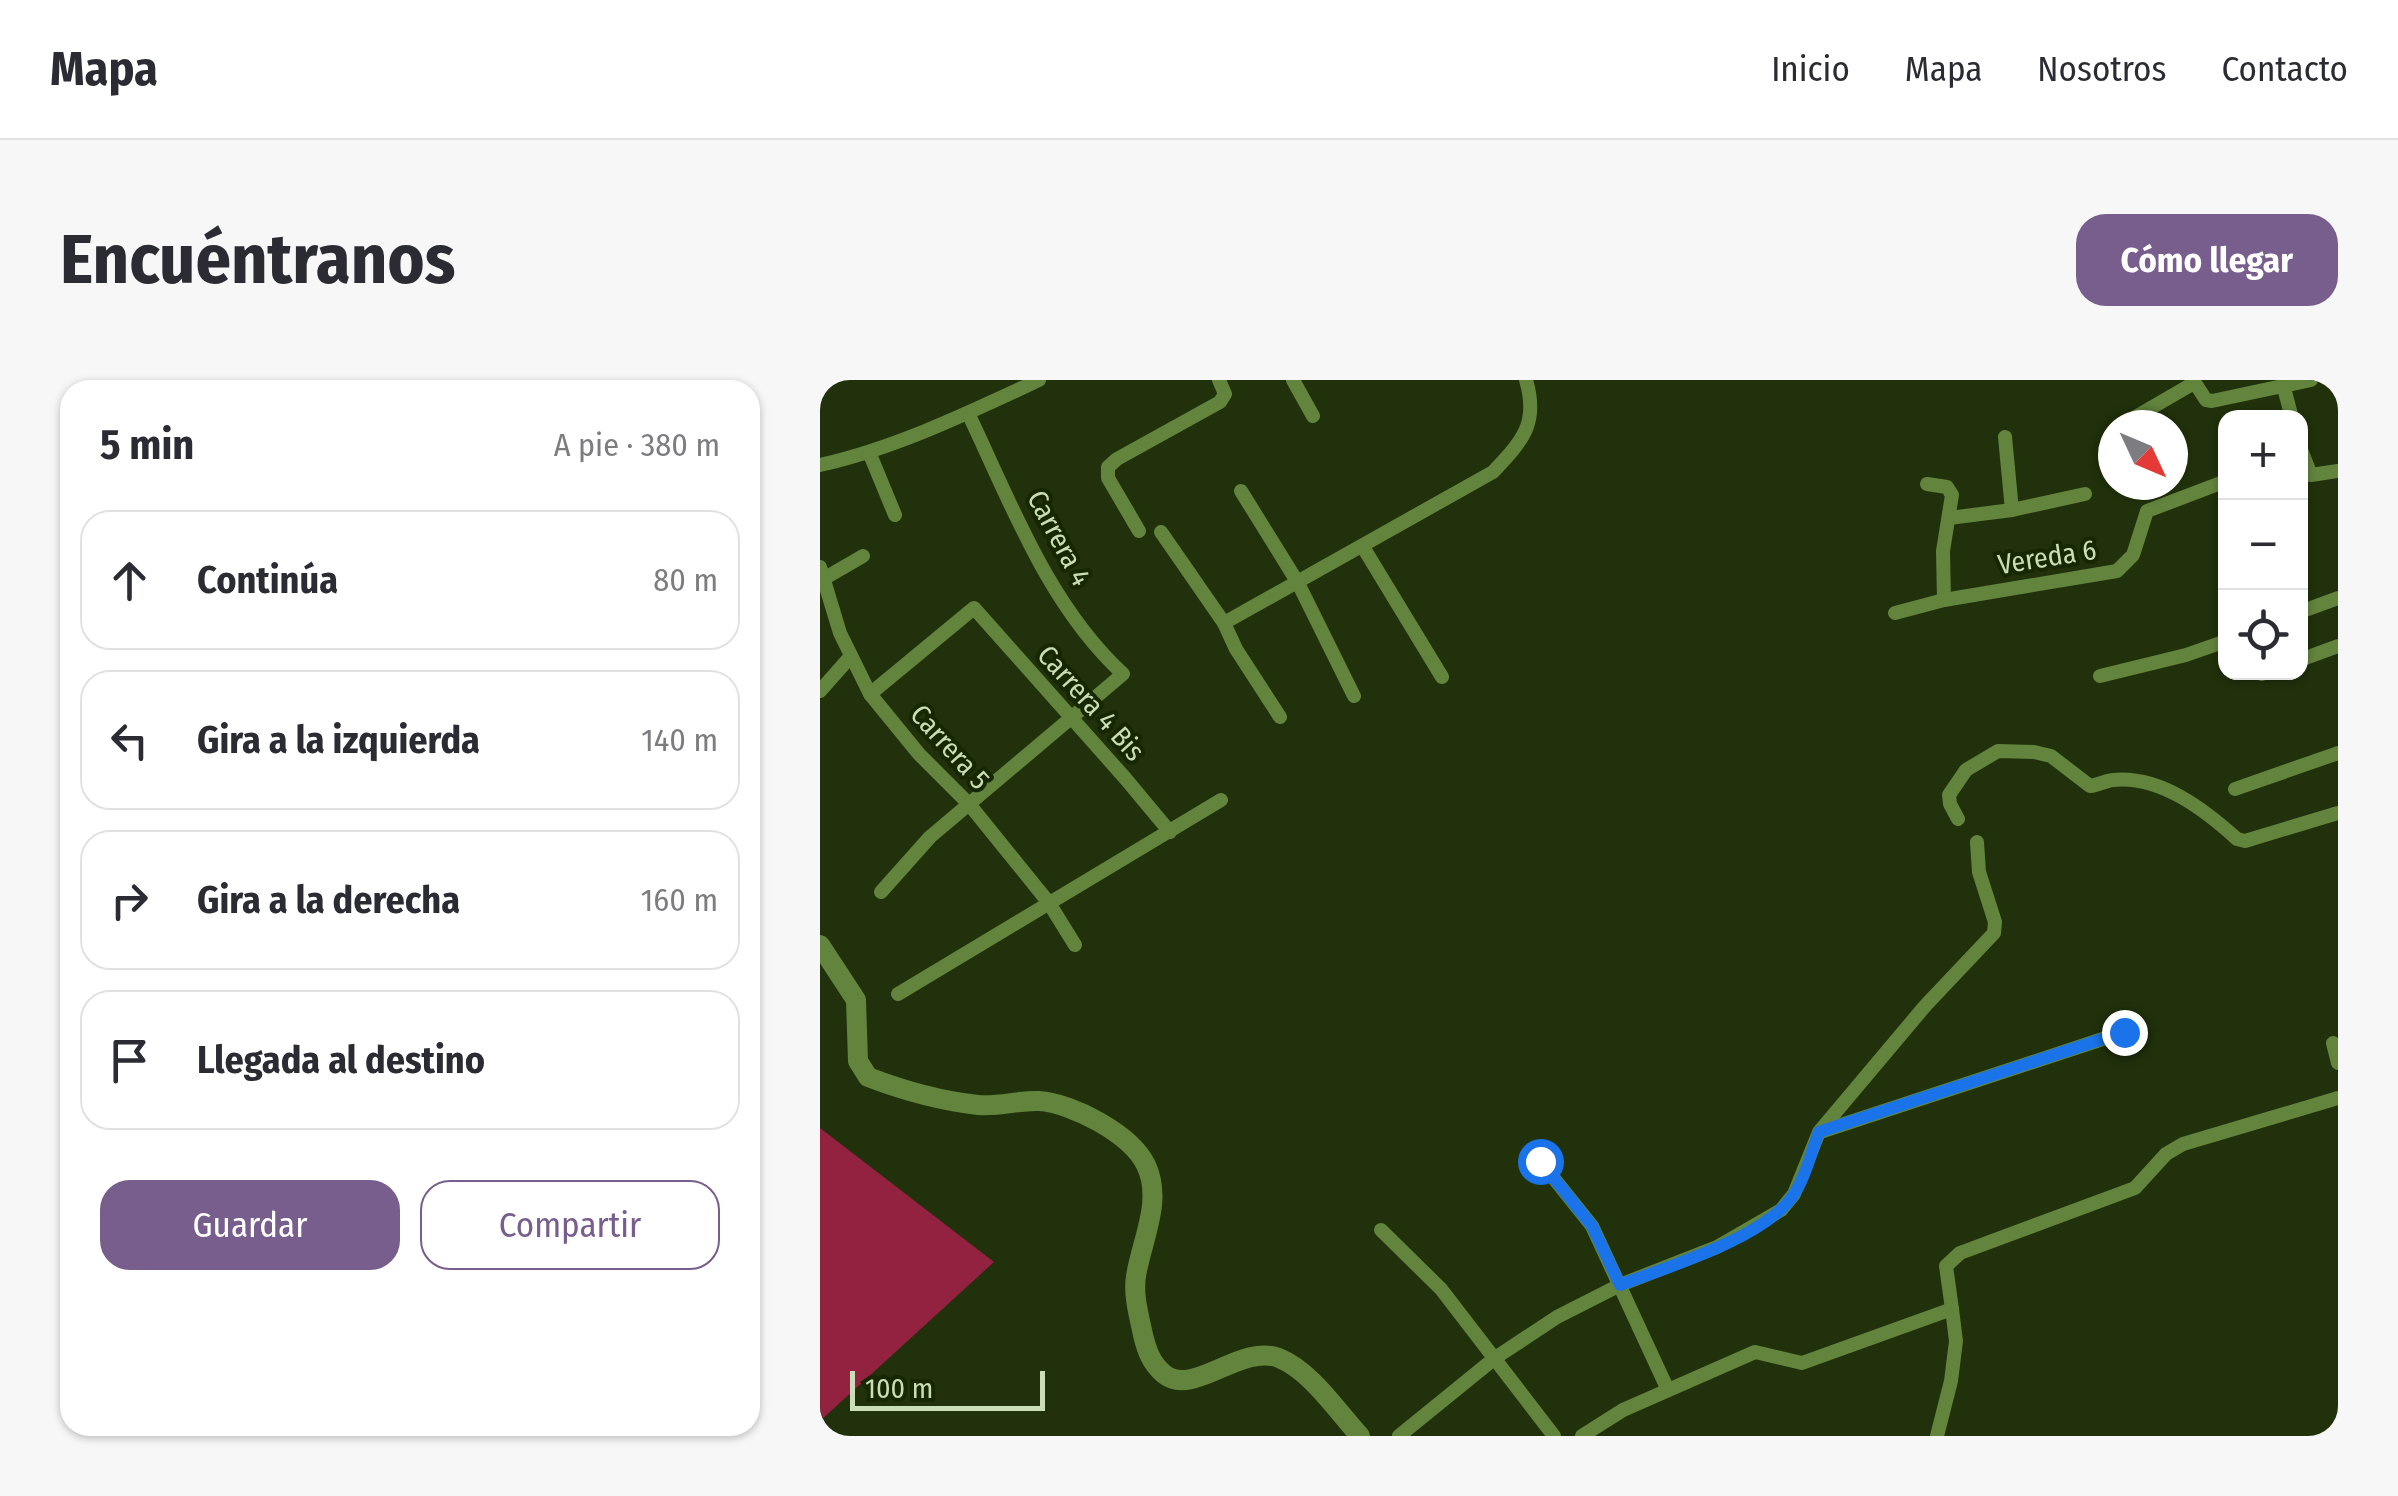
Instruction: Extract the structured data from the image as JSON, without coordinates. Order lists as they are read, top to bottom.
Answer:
{
  "streets": {
    "street": [
      "Carrera 4",
      "Vereda 6",
      "Carrera 4 Bis",
      "Carrera 5"
    ]
  },
  "crossings": [
    ["Carrera 4", "Carrera 4 Bis"],
    ["Carrera 4 Bis", "Carrera 5"]
  ],
  "scale_bar": "100 m",
  "north": "bottom right",
  "page": {
    "header": "Mapa",
    "nav": [
      "Inicio",
      "Mapa",
      "Nosotros",
      "Contacto"
    ],
    "buttons": [
      "Cómo llegar",
      ["Guardar", "Compartir"]
    ],
    "title": "Encuéntranos",
    "heading": ["5 min", "A pie · 380 m"],
    "map_buttons": ["+", "−"],
    "list": [
      ["Continúa", "80 m"],
      ["Gira a la izquierda", "140 m"],
      ["Gira a la derecha", "160 m"],
      "Llegada al destino"
    ],
    "scale": "100 m"
  }
}
